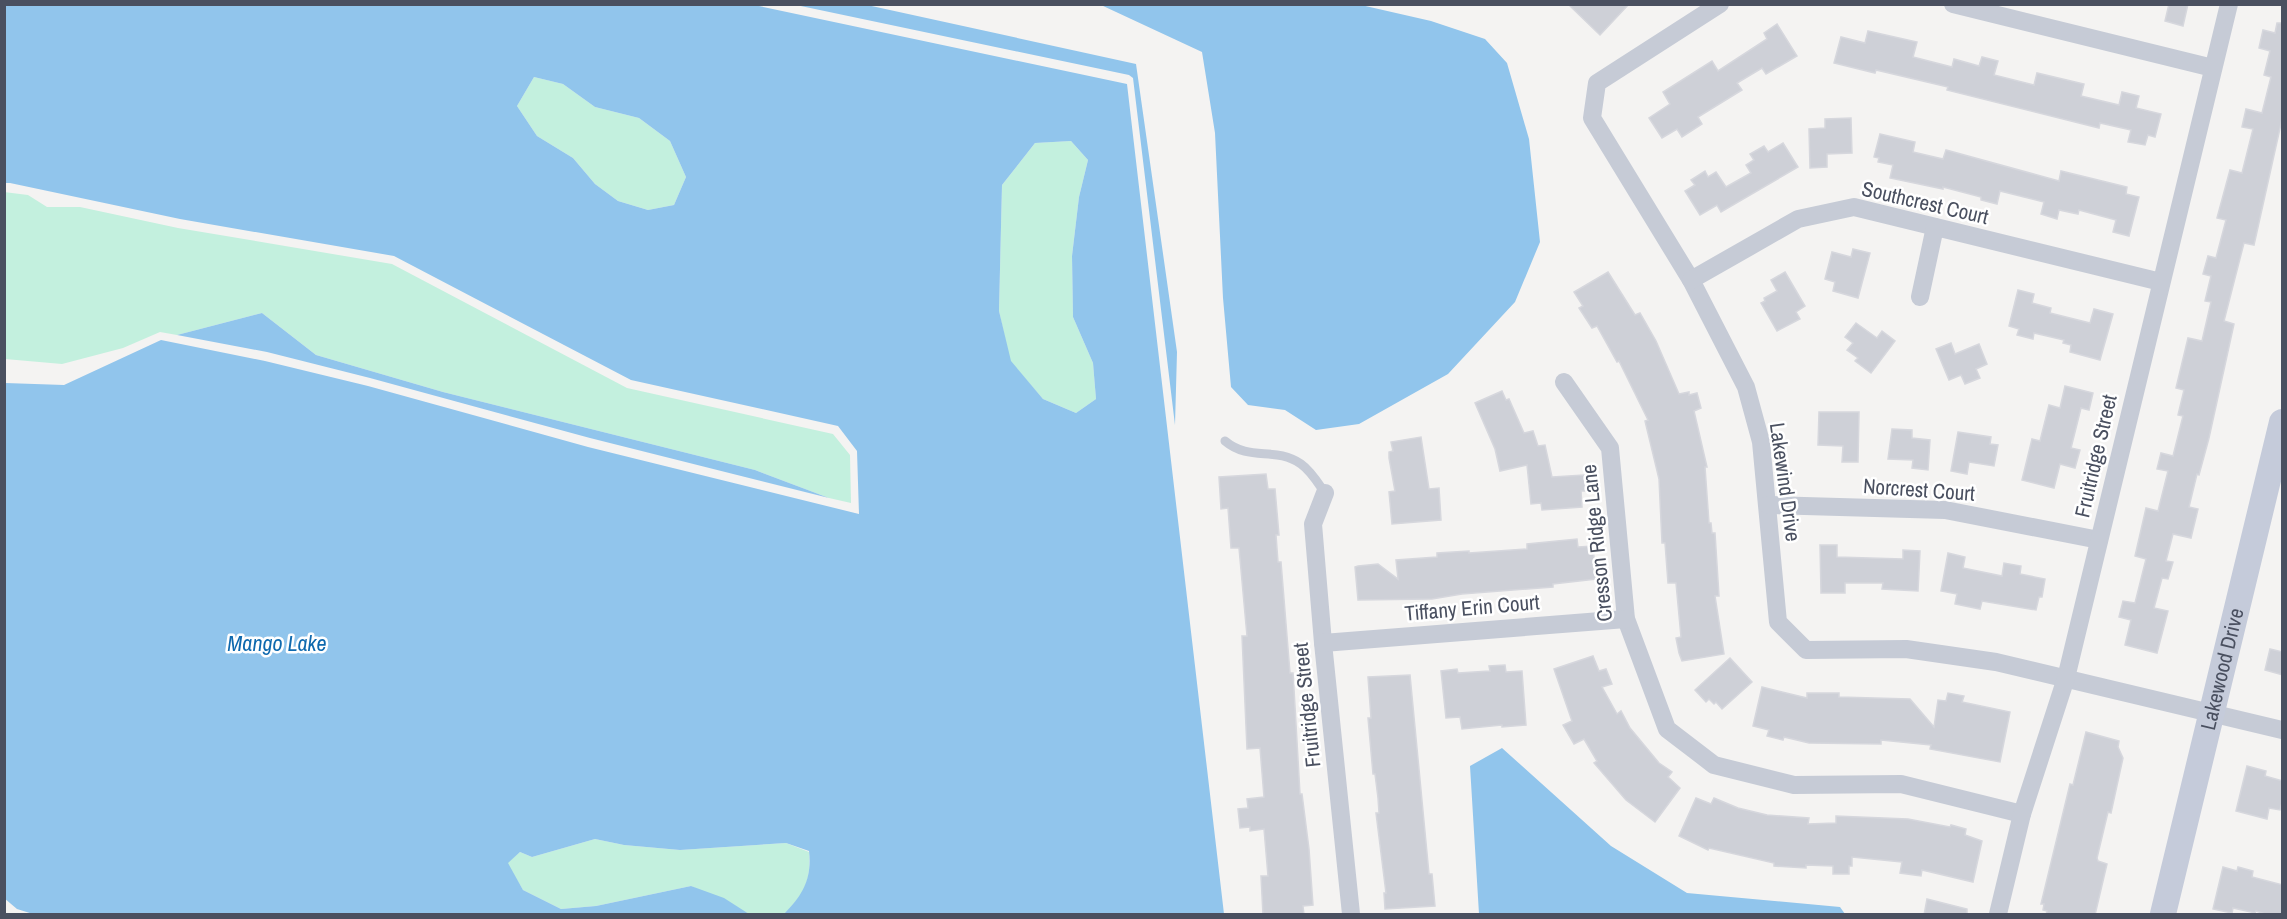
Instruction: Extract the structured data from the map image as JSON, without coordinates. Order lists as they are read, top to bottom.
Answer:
{
  "streets": {
    "street": [
      "Southcrest Court",
      "Fruitridge Street",
      "Lakewind Drive",
      "Norcrest Court",
      "Cresson Ridge Lane",
      "Tiffany Erin Court",
      "Lakewood Drive"
    ]
  },
  "crossings": [
    ["Southcrest Court", "Fruitridge Street"],
    ["Southcrest Court", "Lakewind Drive"],
    ["Fruitridge Street", "Lakewind Drive"],
    ["Fruitridge Street", "Norcrest Court"],
    ["Fruitridge Street", "Cresson Ridge Lane"],
    ["Fruitridge Street", "Tiffany Erin Court"],
    ["Lakewind Drive", "Norcrest Court"],
    ["Lakewind Drive", "Lakewood Drive"],
    ["Cresson Ridge Lane", "Tiffany Erin Court"]
  ],
  "water": ["Mango Lake"]
}
